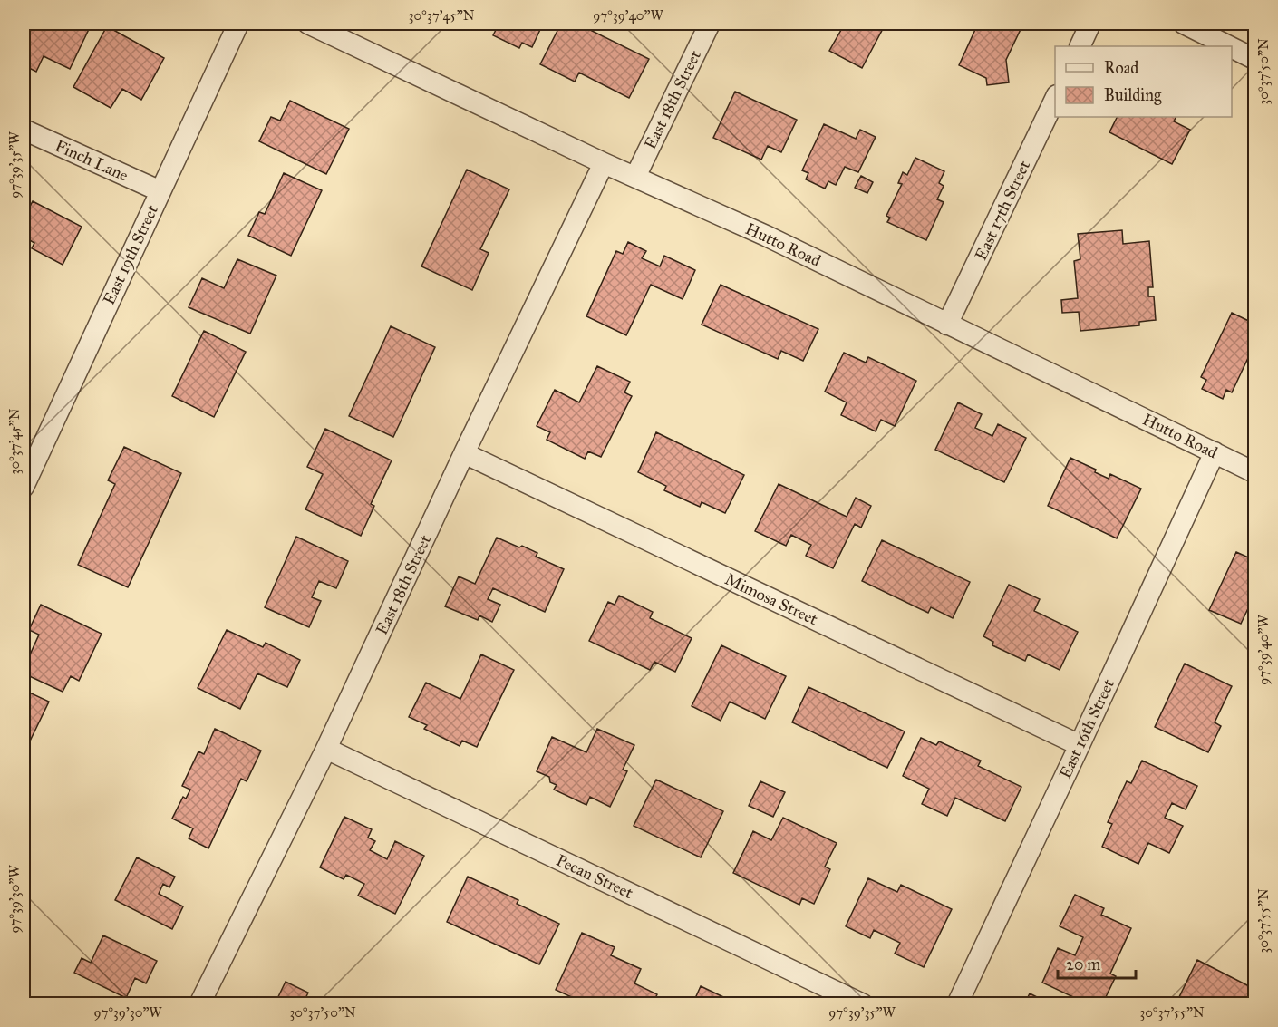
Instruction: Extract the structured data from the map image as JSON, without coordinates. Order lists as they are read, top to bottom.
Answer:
{
  "streets": {
    "street": [
      "East 18th Street",
      "Finch Lane",
      "East 17th Street",
      "Hutto Road",
      "East 19th Street",
      "Mimosa Street",
      "East 16th Street",
      "Pecan Street"
    ]
  },
  "crossings": [
    ["East 18th Street", "Hutto Road"],
    ["East 18th Street", "Mimosa Street"],
    ["East 18th Street", "Pecan Street"],
    ["Finch Lane", "East 19th Street"],
    ["East 17th Street", "Hutto Road"],
    ["Hutto Road", "East 16th Street"],
    ["Mimosa Street", "East 16th Street"]
  ],
  "legend": ["Road", "Building"],
  "scale_bar": "20 m",
  "coordinates": [
    "30°37'45\"N",
    "97°39'40\"W",
    "30°37'50\"N",
    "97°39'35\"W",
    "97°39'30\"W",
    "30°37'55\"N"
  ]
}
